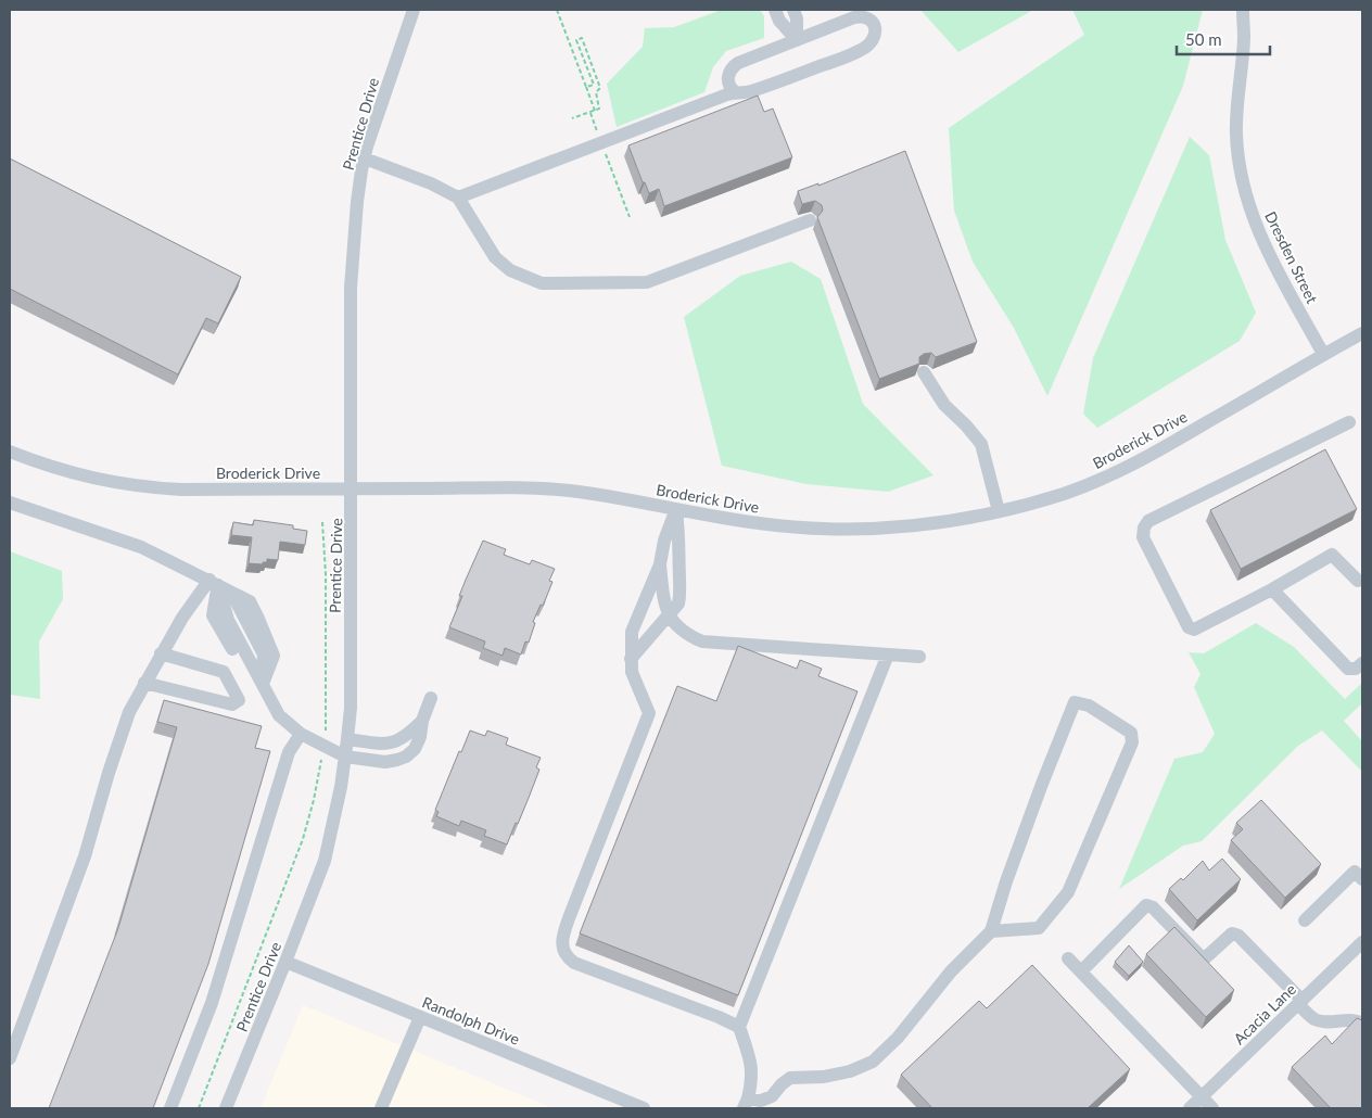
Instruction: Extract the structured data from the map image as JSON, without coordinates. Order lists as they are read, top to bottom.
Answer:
{
  "streets": {
    "street": [
      "Prentice Drive",
      "Dresden Street",
      "Broderick Drive",
      "Acacia Lane",
      "Randolph Drive"
    ]
  },
  "crossings": [
    ["Prentice Drive", "Broderick Drive"],
    ["Prentice Drive", "Randolph Drive"],
    ["Dresden Street", "Broderick Drive"]
  ],
  "scale_bar": "50 m"
}
